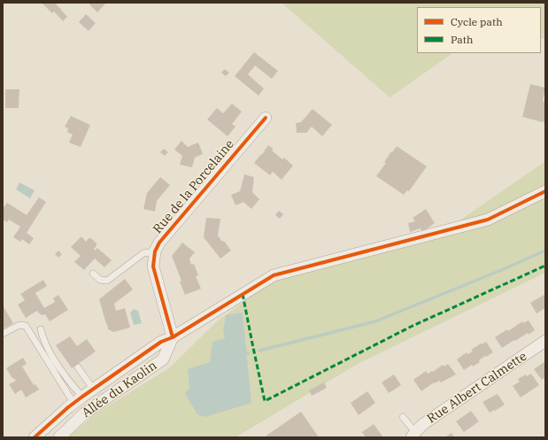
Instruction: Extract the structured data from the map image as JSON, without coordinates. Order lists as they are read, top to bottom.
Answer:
{
  "streets": {
    "street": ["Rue de la Porcelaine", "Rue Albert Calmette", "Allée du Kaolin"]
  },
  "crossings": [
    ["Rue de la Porcelaine", "Allée du Kaolin"]
  ],
  "legend": ["Cycle path", "Path"]
}
